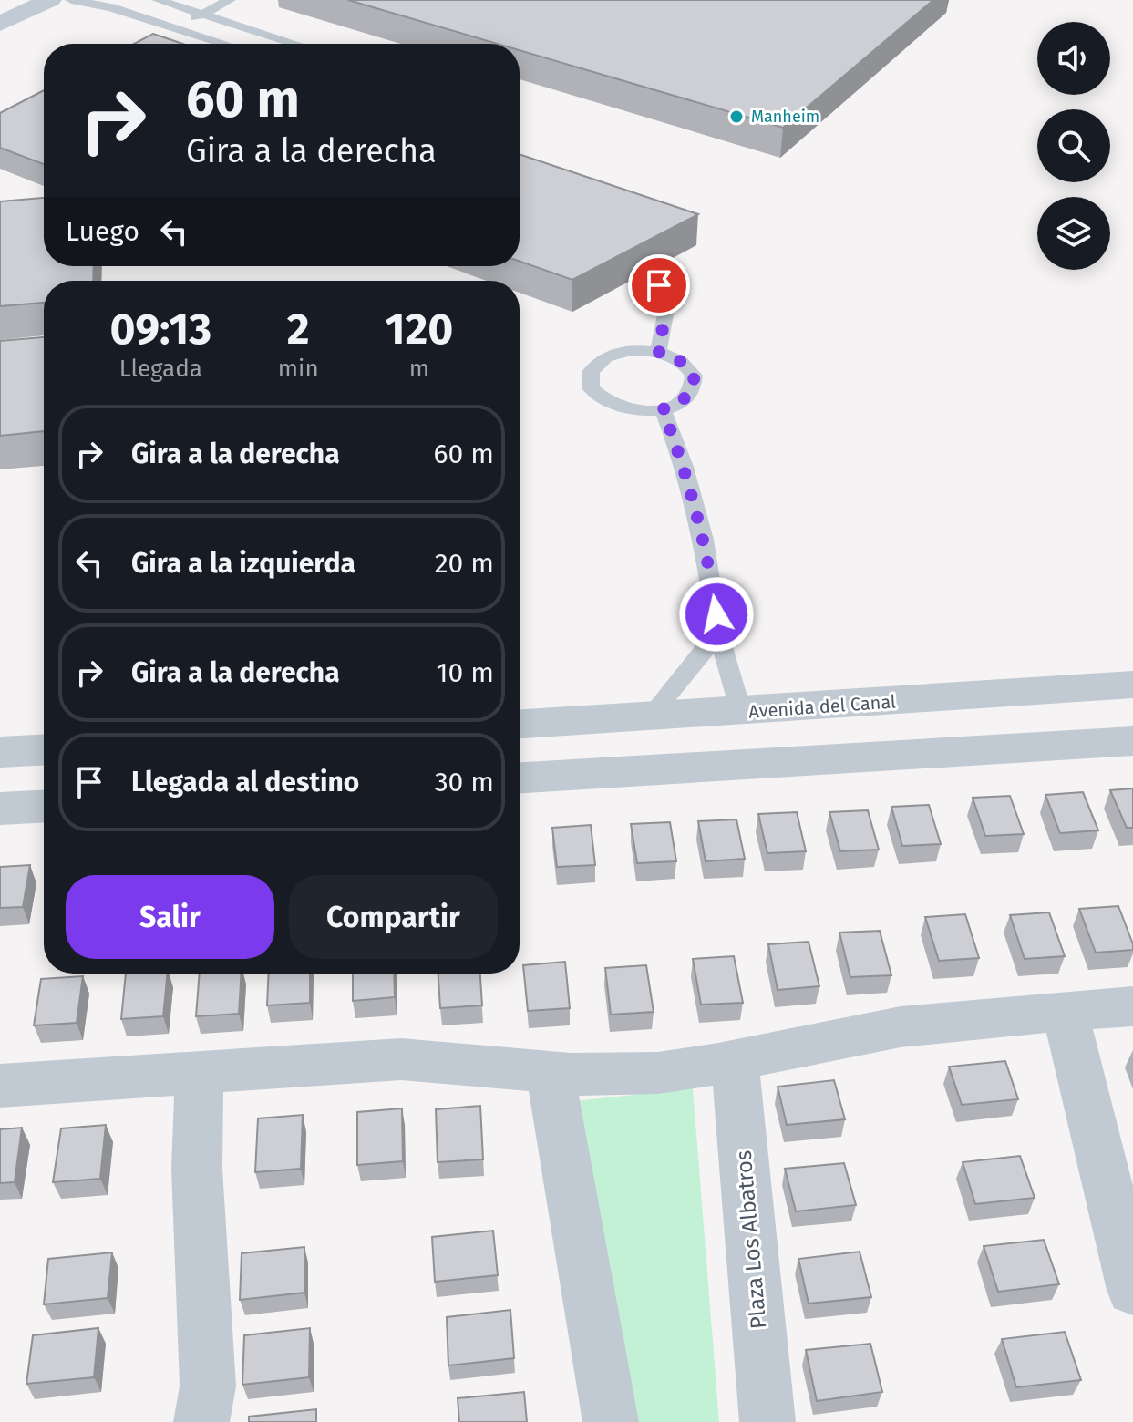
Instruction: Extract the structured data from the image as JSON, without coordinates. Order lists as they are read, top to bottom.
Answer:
{
  "streets": {
    "street": ["Avenida del Canal", "Plaza Los Albatros"]
  },
  "places": ["Manheim"],
  "page": {
    "turn": ["60 m", "Gira a la derecha"],
    "then": "Luego",
    "eta": [
      "09:13",
      "Llegada",
      "2",
      "min",
      "120",
      "m"
    ],
    "list": [
      {
        "name": "Gira a la derecha",
        "value": "60 m"
      },
      {
        "name": "Gira a la izquierda",
        "value": "20 m"
      },
      {
        "name": "Gira a la derecha",
        "value": "10 m"
      },
      {
        "name": "Llegada al destino",
        "value": "30 m"
      }
    ],
    "buttons": ["Salir", "Compartir"]
  }
}
